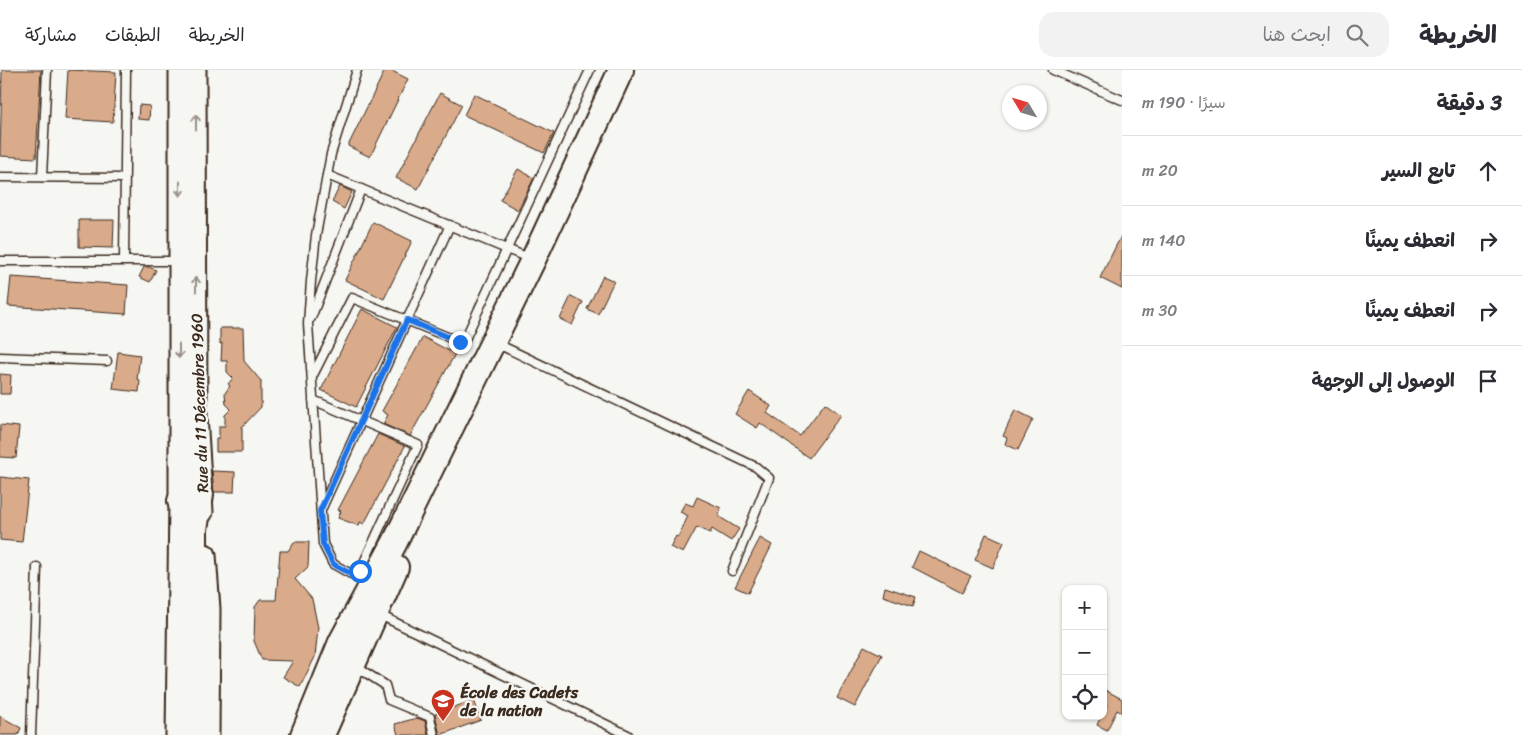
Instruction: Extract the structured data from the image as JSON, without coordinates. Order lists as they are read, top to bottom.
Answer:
{
  "streets": {
    "main road": ["Rue du 11 Décembre 1960"]
  },
  "places": {
    "school or university": ["École des Cadets de la nation"]
  },
  "north": "top left",
  "page": {
    "header": "الخريطة",
    "search": "ابحث هنا",
    "nav": ["الخريطة", "الطبقات", "مشاركة"],
    "heading": ["3 دقيقة", "سيرًا · 190 m"],
    "list": [
      ["تابع السير", "20 m"],
      ["انعطف يمينًا", "140 m"],
      ["انعطف يمينًا", "30 m"],
      "الوصول إلى الوجهة"
    ],
    "map_buttons": ["+", "−"]
  }
}
